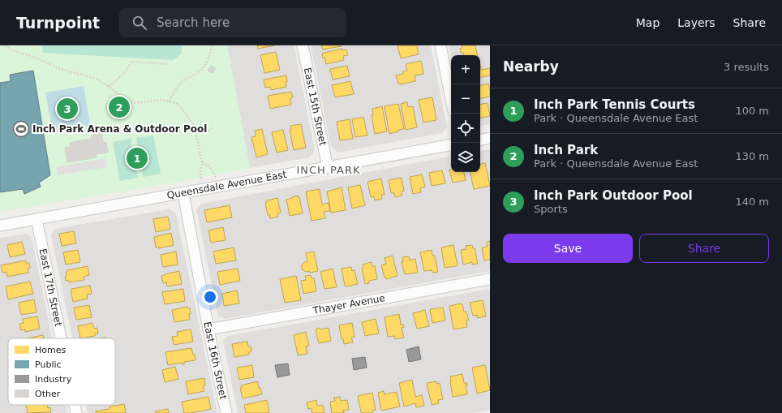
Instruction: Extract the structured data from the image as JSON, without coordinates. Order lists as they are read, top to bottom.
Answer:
{
  "streets": {
    "street": [
      "East 15th Street",
      "Queensdale Avenue East",
      "East 17th Street",
      "Thayer Avenue",
      "East 16th Street"
    ]
  },
  "crossings": [
    ["East 15th Street", "Queensdale Avenue East"],
    ["Queensdale Avenue East", "East 17th Street"],
    ["Queensdale Avenue East", "East 16th Street"],
    ["Thayer Avenue", "East 16th Street"]
  ],
  "districts": ["INCH PARK"],
  "places": {
    "sports": ["Inch Park Arena & Outdoor Pool"]
  },
  "legend": [
    "Homes",
    "Public",
    "Industry",
    "Other"
  ],
  "page": {
    "header": "Turnpoint",
    "search": "Search here",
    "nav": ["Map", "Layers", "Share"],
    "heading": ["Nearby", "3 results"],
    "map_buttons": ["+", "−"],
    "list": [
      {
        "mark": "1",
        "name": "Inch Park Tennis Courts",
        "note": "Park · Queensdale Avenue East",
        "value": "100 m"
      },
      {
        "mark": "2",
        "name": "Inch Park",
        "note": "Park · Queensdale Avenue East",
        "value": "130 m"
      },
      {
        "mark": "3",
        "name": "Inch Park Outdoor Pool",
        "note": "Sports",
        "value": "140 m"
      }
    ],
    "pins": ["2", "3", "1"],
    "buttons": ["Save", "Share"]
  }
}
